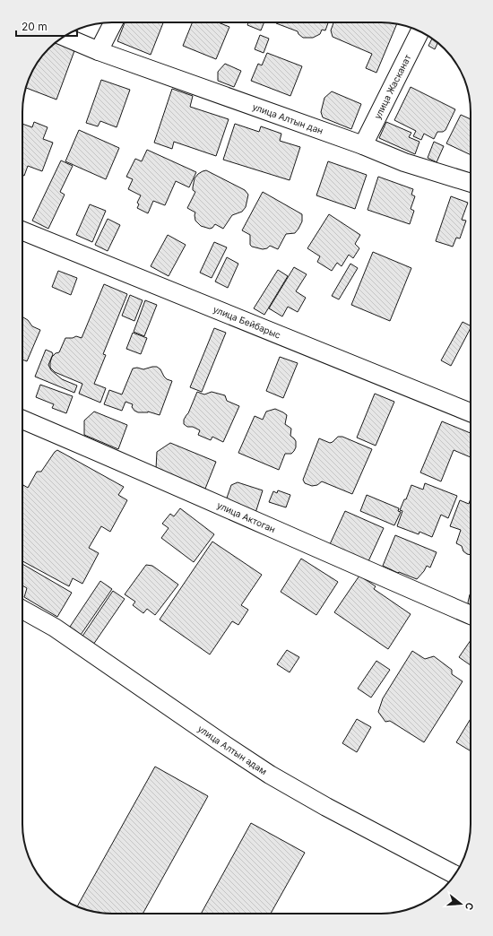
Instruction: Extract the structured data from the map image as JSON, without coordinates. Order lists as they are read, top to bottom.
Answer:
{
  "streets": {
    "street": [
      "улица Жасканат",
      "улица Алтын дан",
      "улица Бейбарыс",
      "улица Актоган",
      "улица Алтын адам"
    ]
  },
  "crossings": [
    ["улица Жасканат", "улица Алтын дан"]
  ],
  "scale_bar": "20 m",
  "north": "right"
}
